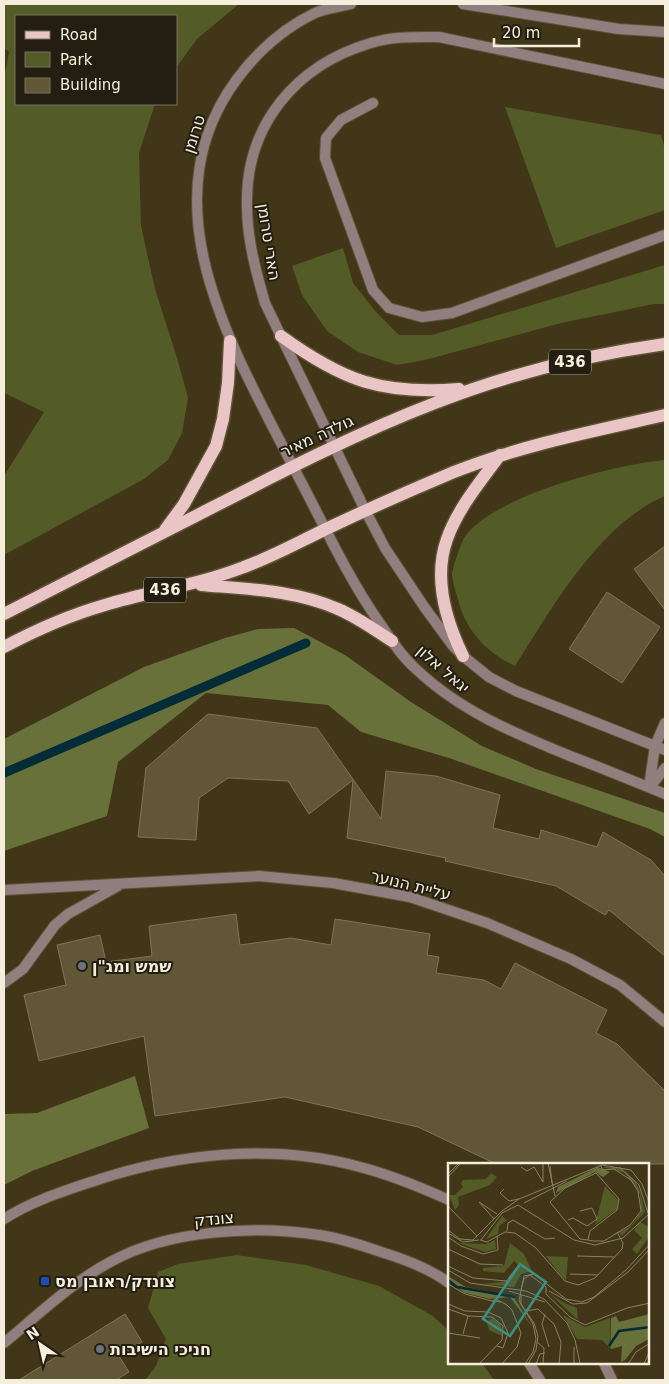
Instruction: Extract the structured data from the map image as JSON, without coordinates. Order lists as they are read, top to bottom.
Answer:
{
  "streets": {
    "main road": ["436", "גולדה מאיר"],
    "street": [
      "טרומן",
      "הארי טרומן",
      "יגאל אלון",
      "עליית הנוער",
      "צונדק"
    ]
  },
  "crossings": [
    ["הארי טרומן", "436"],
    ["הארי טרומן", "גולדה מאיר"],
    ["הארי טרומן", "יגאל אלון"],
    ["436", "יגאל אלון"],
    ["גולדה מאיר", "יגאל אלון"]
  ],
  "places": {
    "other": ["שמש ומג\"ן", "חניכי הישיבות"],
    "transit": ["צונדק/ראובן מס"]
  },
  "legend": ["Road", "Park", "Building"],
  "scale_bar": "20 m",
  "north": "top left"
}
